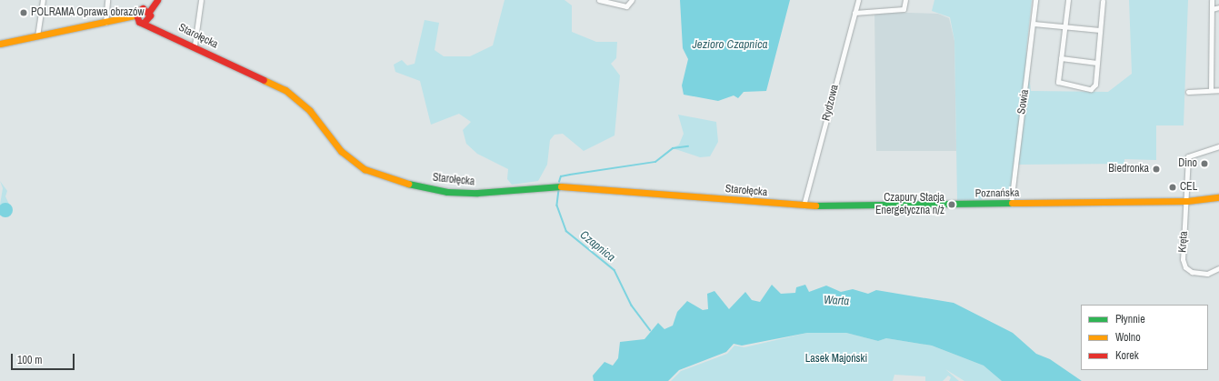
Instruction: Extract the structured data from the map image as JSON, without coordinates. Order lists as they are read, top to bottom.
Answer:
{
  "streets": {
    "street": [
      "Starołęcka",
      "Sowia",
      "Rydzowa",
      "Poznańska",
      "Kręta"
    ]
  },
  "crossings": [
    ["Starołęcka", "Rydzowa"],
    ["Starołęcka", "Poznańska"],
    ["Sowia", "Poznańska"],
    ["Rydzowa", "Poznańska"],
    ["Poznańska", "Kręta"]
  ],
  "water": ["Jezioro Czapnica", "Czapnica", "Warta"],
  "parks": ["Lasek Majoński"],
  "places": [
    "POLRAMA Oprawa obrazów",
    "Dino",
    "Biedronka",
    "CEL",
    "Czapury Stacja Energetyczna n/ż"
  ],
  "legend": ["Płynnie", "Wolno", "Korek"],
  "scale_bar": "100 m"
}
